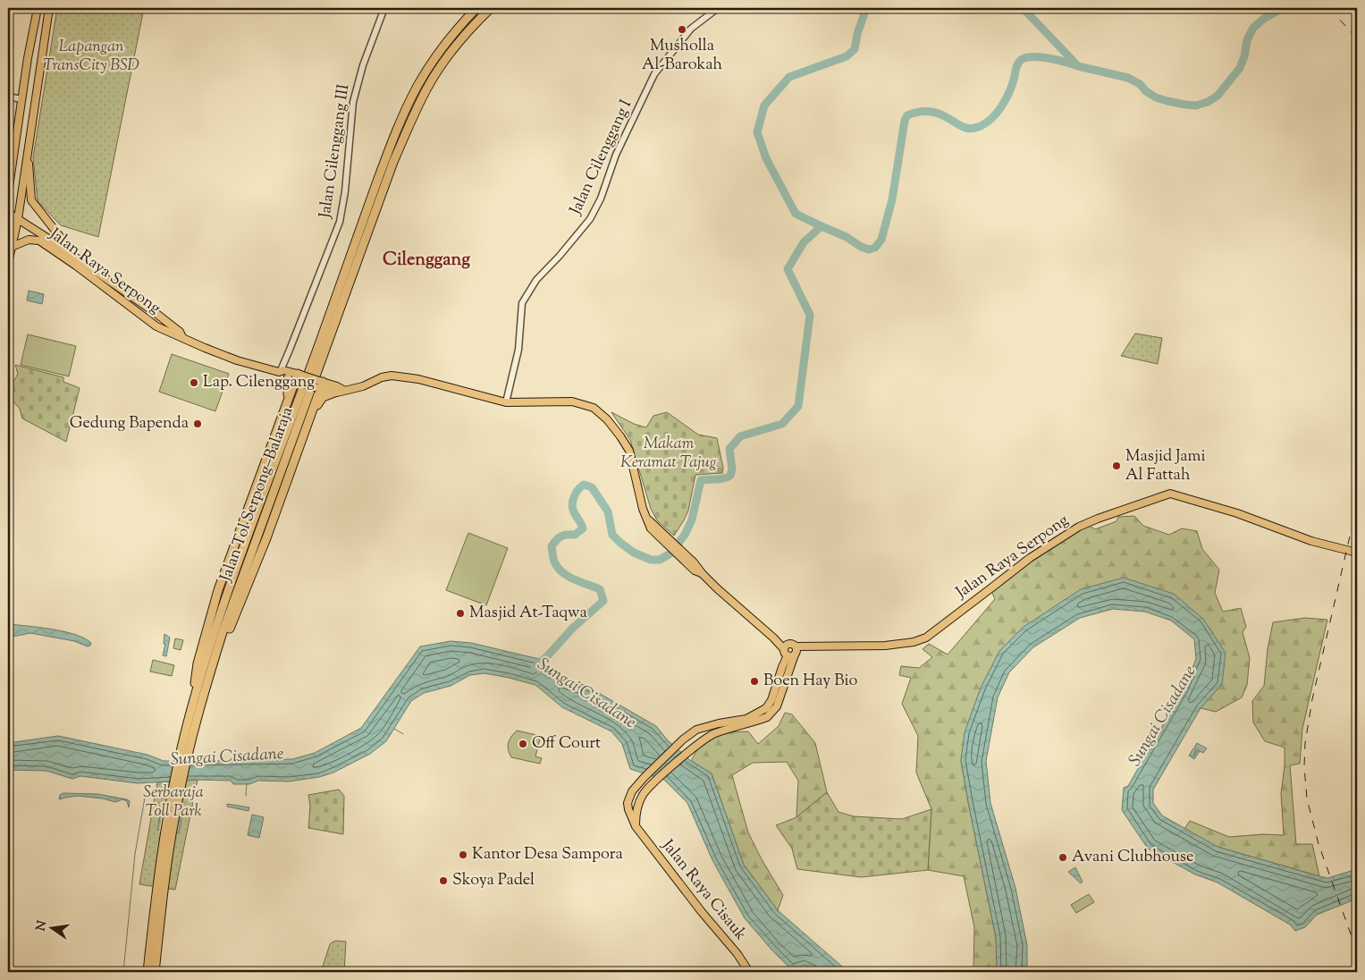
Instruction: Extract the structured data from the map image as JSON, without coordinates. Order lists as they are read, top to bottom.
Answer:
{
  "streets": {
    "highway": ["Jalan Tol Serpong–Balaraja"],
    "main road": ["Jalan Raya Serpong", "Jalan Raya Cisauk"],
    "street": ["Jalan Cilenggang III", "Jalan Cilenggang I"]
  },
  "crossings": [
    ["Jalan Cilenggang III", "Jalan Raya Serpong"],
    ["Jalan Raya Serpong", "Jalan Raya Cisauk"]
  ],
  "districts": ["Cilenggang"],
  "water": ["Sungai Cisadane"],
  "parks": ["Lapangan TransCity BSD", "Makam Keramat Tajug", "Serbaraja Toll Park"],
  "places": [
    "Musholla Al-Barokah",
    "Lap. Cilenggang",
    "Gedung Bapenda",
    "Masjid Jami Al Fattah",
    "Masjid At-Taqwa",
    "Boen Hay Bio",
    "Off Court",
    "Kantor Desa Sampora",
    "Avani Clubhouse",
    "Skoya Padel"
  ],
  "north": "left"
}
